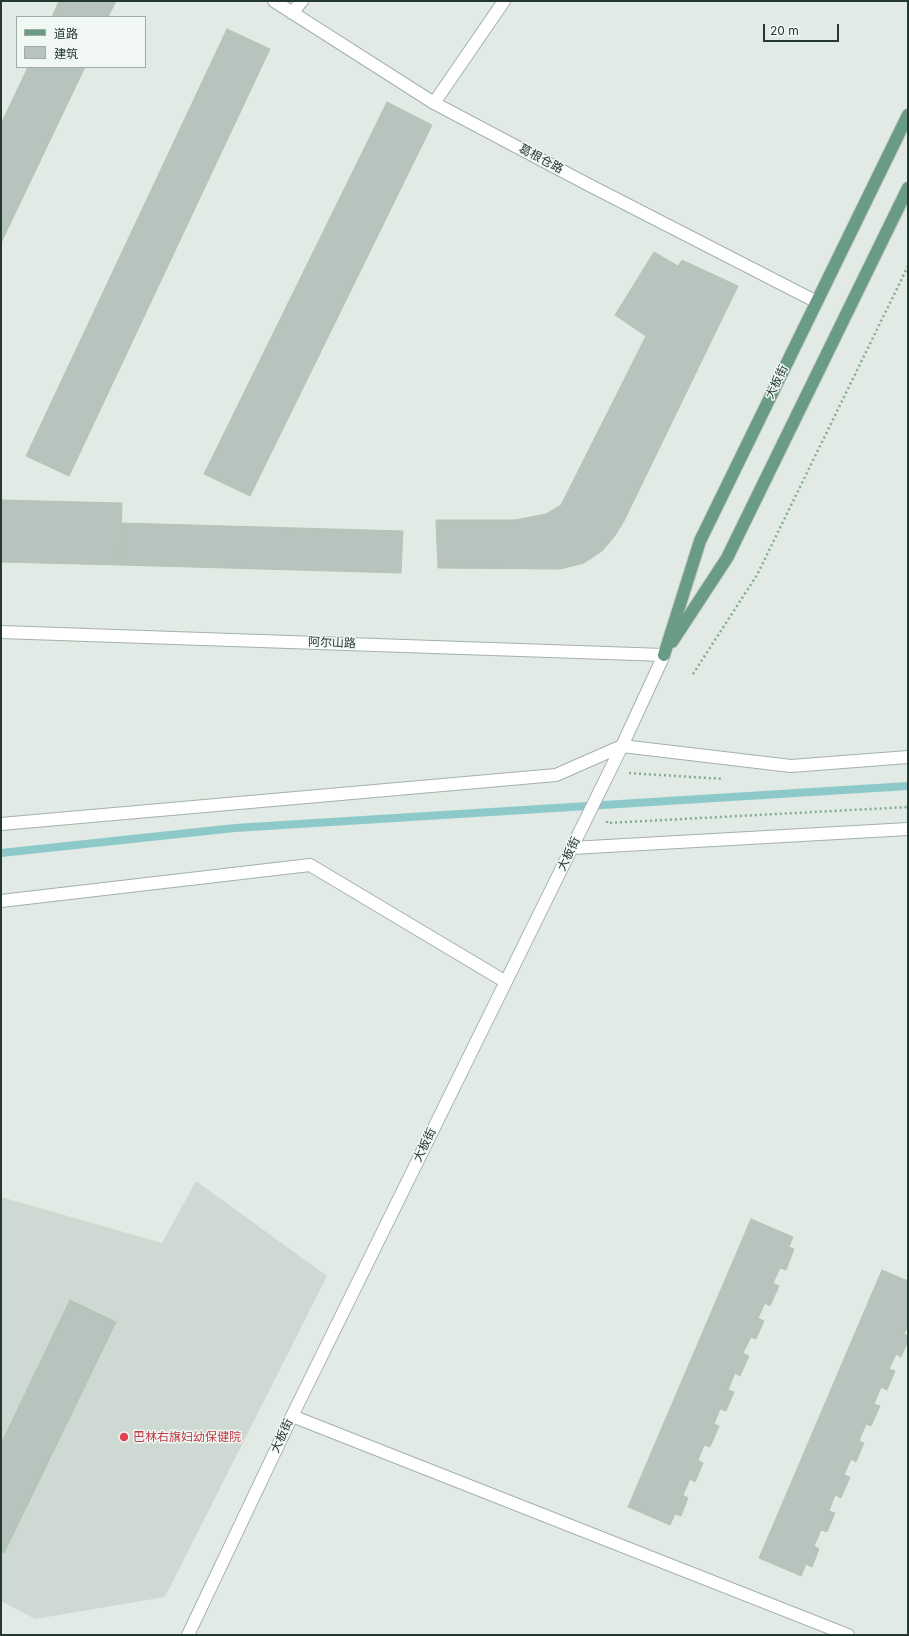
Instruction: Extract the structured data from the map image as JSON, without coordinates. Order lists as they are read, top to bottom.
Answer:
{
  "streets": {
    "main road": ["大板街"],
    "street": ["葛根仓路", "阿尔山路"]
  },
  "crossings": [
    ["葛根仓路", "大板街"],
    ["大板街", "阿尔山路"]
  ],
  "places": ["巴林右旗妇幼保健院"],
  "legend": ["道路", "建筑"],
  "scale_bar": "20 m"
}
